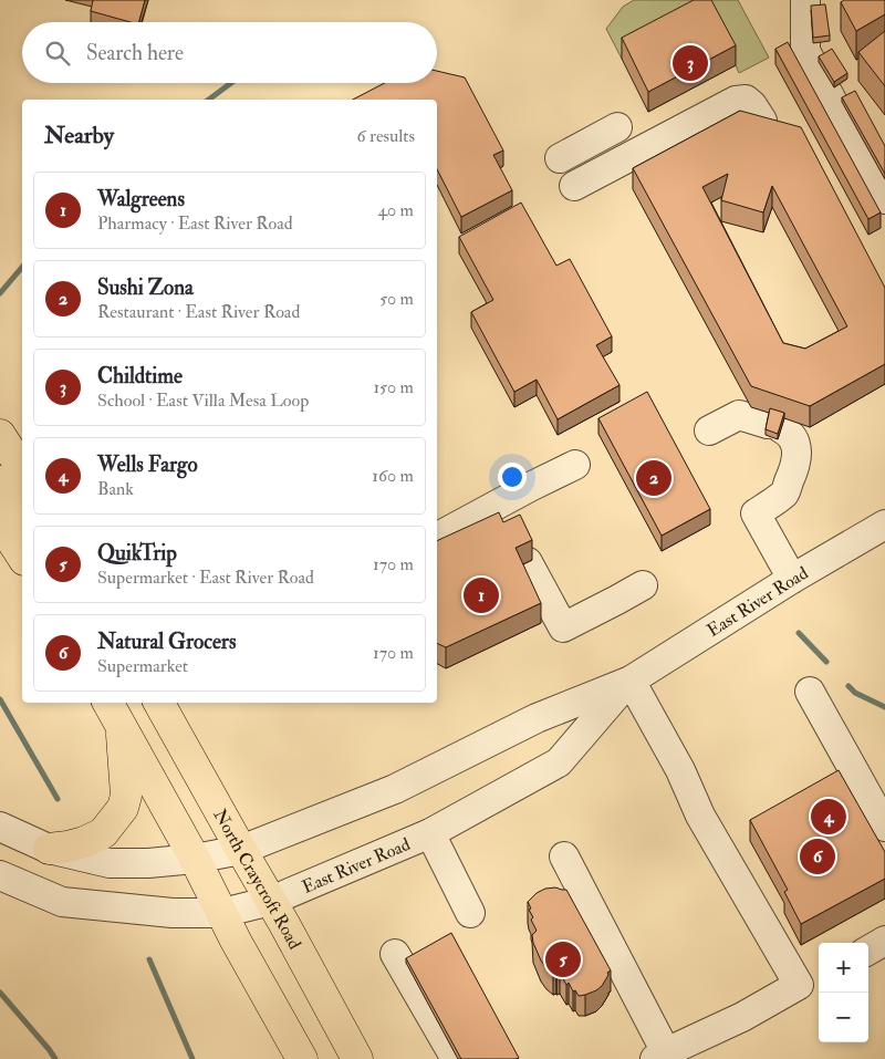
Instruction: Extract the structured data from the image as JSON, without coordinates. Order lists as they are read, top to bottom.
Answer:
{
  "streets": {
    "main road": ["North Craycroft Road"],
    "street": ["East River Road"]
  },
  "crossings": [
    ["East River Road", "North Craycroft Road"]
  ],
  "page": {
    "search": "Search here",
    "pins": [
      "3",
      "2",
      "1",
      "4",
      "6",
      "5"
    ],
    "heading": ["Nearby", "6 results"],
    "list": [
      {
        "mark": "1",
        "name": "Walgreens",
        "note": "Pharmacy · East River Road",
        "value": "40 m"
      },
      {
        "mark": "2",
        "name": "Sushi Zona",
        "note": "Restaurant · East River Road",
        "value": "50 m"
      },
      {
        "mark": "3",
        "name": "Childtime",
        "note": "School · East Villa Mesa Loop",
        "value": "150 m"
      },
      {
        "mark": "4",
        "name": "Wells Fargo",
        "note": "Bank",
        "value": "160 m"
      },
      {
        "mark": "5",
        "name": "QuikTrip",
        "note": "Supermarket · East River Road",
        "value": "170 m"
      },
      {
        "mark": "6",
        "name": "Natural Grocers",
        "note": "Supermarket",
        "value": "170 m"
      }
    ],
    "map_buttons": ["+", "−"]
  }
}
